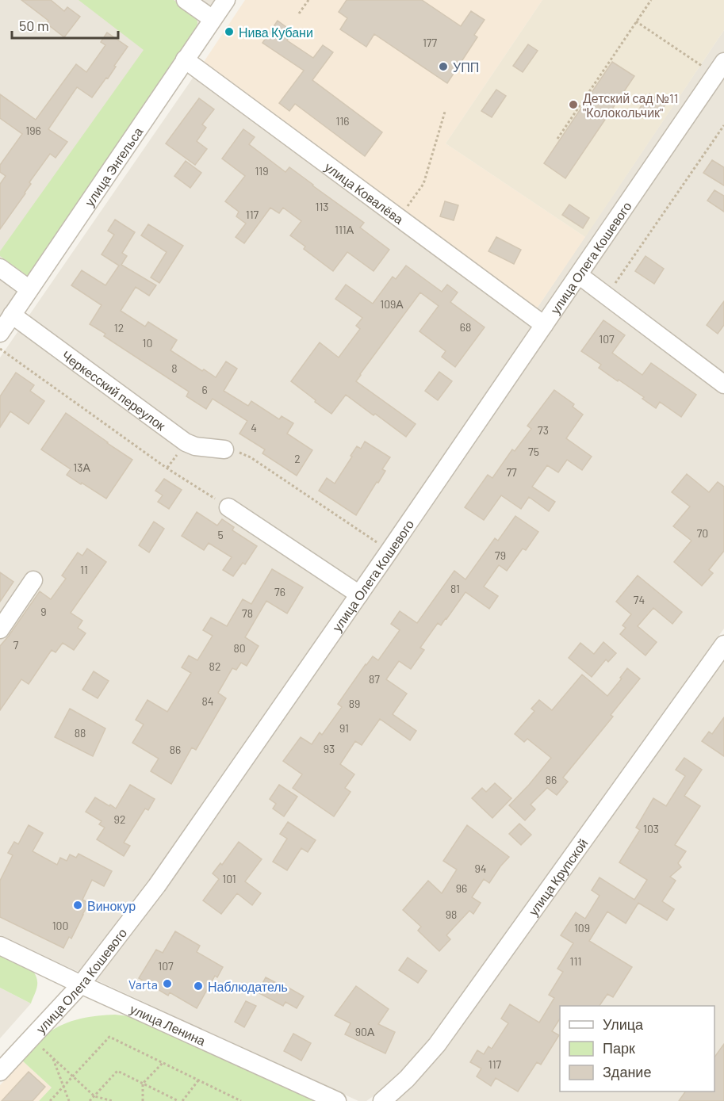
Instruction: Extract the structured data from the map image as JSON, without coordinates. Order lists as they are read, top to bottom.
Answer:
{
  "streets": {
    "street": [
      "улица Энгельса",
      "улица Ковалёва",
      "улица Олега Кошевого",
      "Черкесский переулок",
      "улица Крупской",
      "улица Ленина"
    ]
  },
  "crossings": [
    ["улица Энгельса", "улица Ковалёва"],
    ["улица Энгельса", "Черкесский переулок"],
    ["улица Ковалёва", "улица Олега Кошевого"],
    ["улица Олега Кошевого", "улица Ленина"]
  ],
  "places": [
    "Нива Кубани",
    "УПП",
    "Детский сад №11 \"Колокольчик\"",
    "Винокур",
    "Varta",
    "Наблюдатель"
  ],
  "house_numbers": [
    "177",
    "116",
    "196",
    "119",
    "113",
    "117",
    "111А",
    "109А",
    "68",
    "12",
    "107",
    "10",
    "8",
    "6",
    "4",
    "73",
    "75",
    "2",
    "13А",
    "77",
    "70",
    "5",
    "79",
    "11",
    "81",
    "76",
    "74",
    "9",
    "78",
    "7",
    "80",
    "82",
    "87",
    "84",
    "89",
    "91",
    "88",
    "93",
    "86",
    "86",
    "92",
    "103",
    "94",
    "101",
    "96",
    "98",
    "100",
    "109",
    "111",
    "107",
    "90А",
    "117"
  ],
  "legend": ["Улица", "Парк", "Здание"],
  "scale_bar": "50 m"
}
